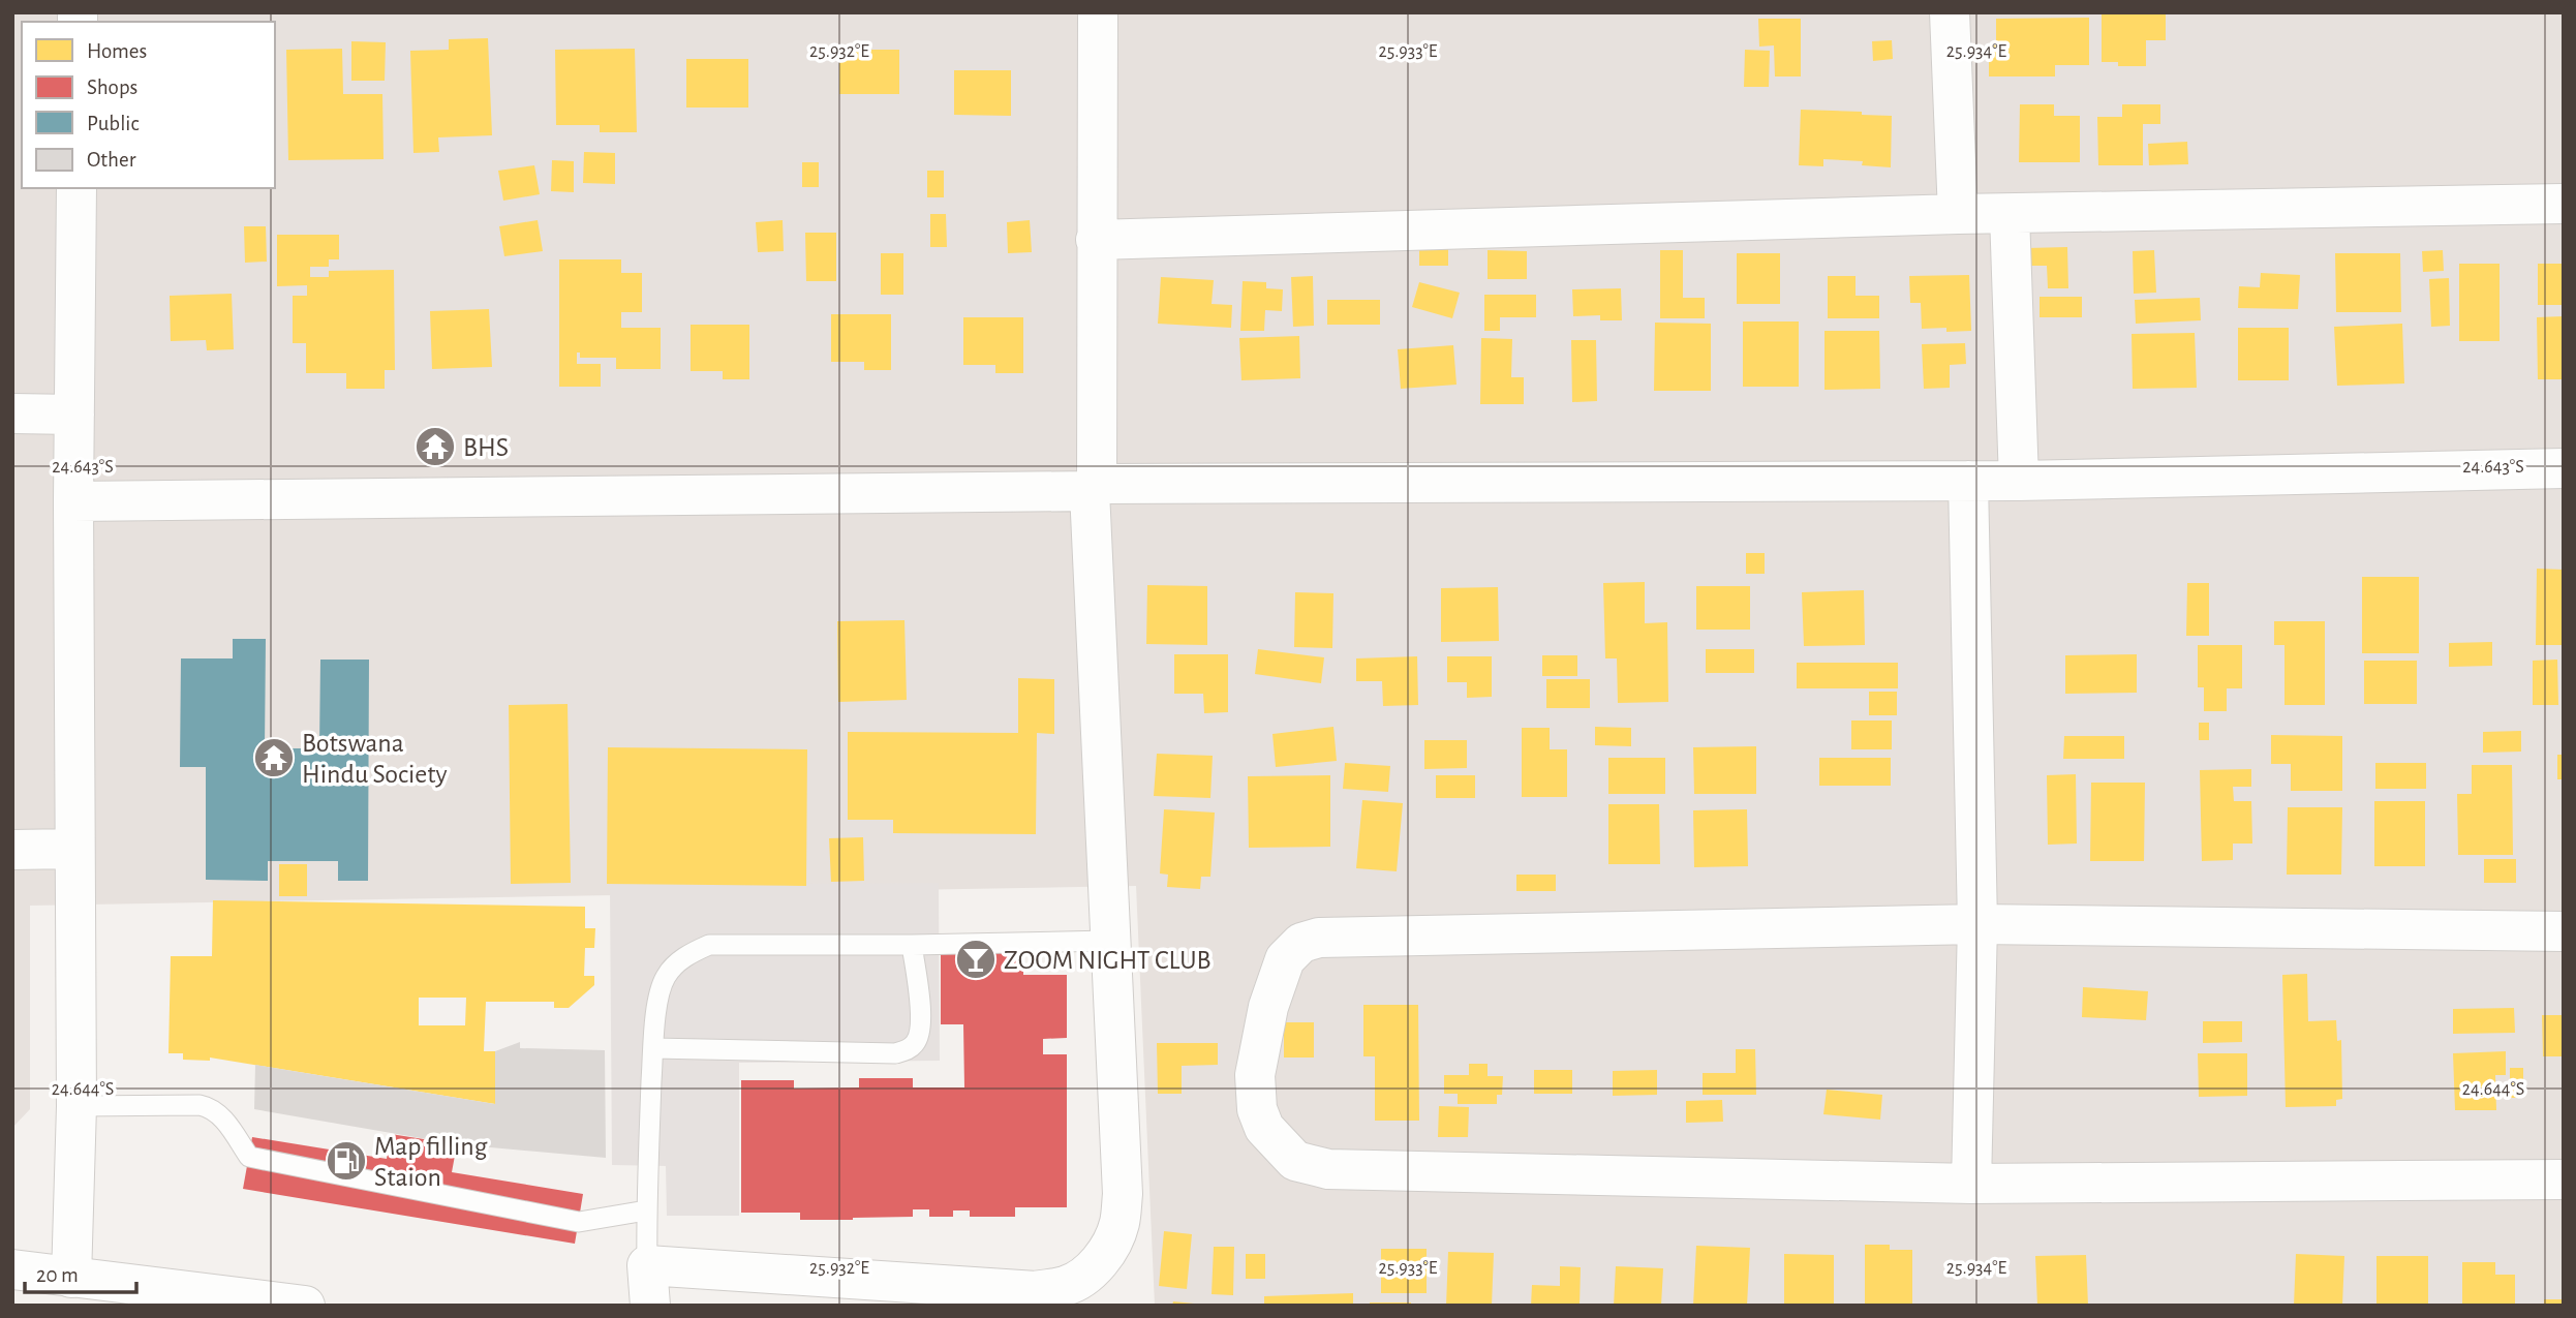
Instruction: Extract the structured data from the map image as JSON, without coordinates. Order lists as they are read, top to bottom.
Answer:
{
  "places": {
    "temple": ["BHS", "Botswana Hindu Society"],
    "bar": ["ZOOM NIGHT CLUB"],
    "fuel station": ["Map filling Staion"]
  },
  "legend": [
    "Homes",
    "Shops",
    "Public",
    "Other"
  ],
  "scale_bar": "20 m",
  "coordinates": [
    "25.932°E",
    "25.933°E",
    "25.934°E",
    "24.643°S",
    "24.644°S"
  ]
}
